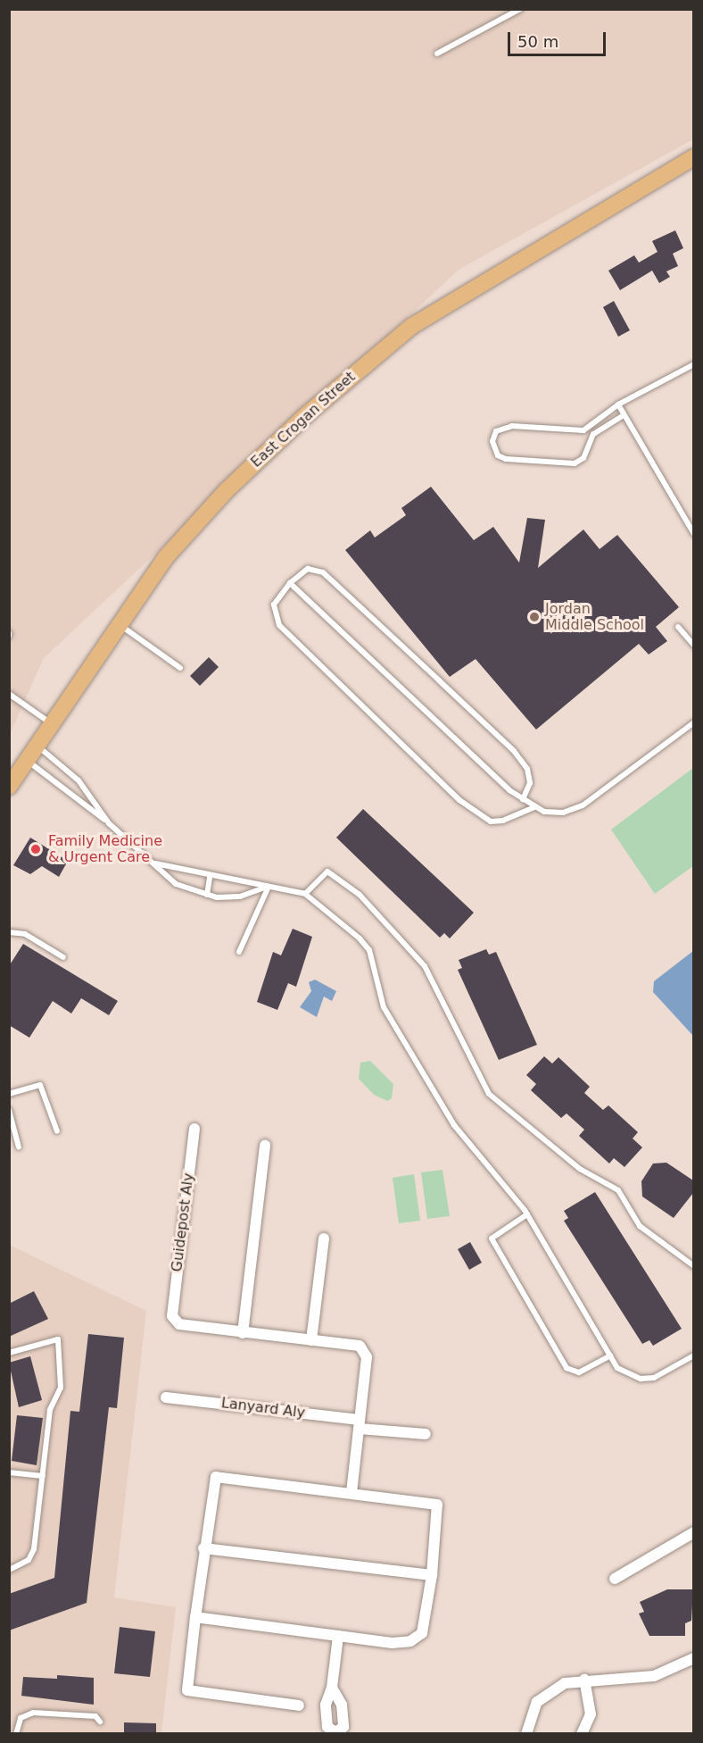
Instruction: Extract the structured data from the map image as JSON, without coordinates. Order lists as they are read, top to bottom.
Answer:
{
  "streets": {
    "main road": ["East Crogan Street"],
    "street": ["Guidepost Aly", "Lanyard Aly"]
  },
  "places": ["Jordan Middle School", "Family Medicine & Urgent Care"],
  "scale_bar": "50 m"
}
